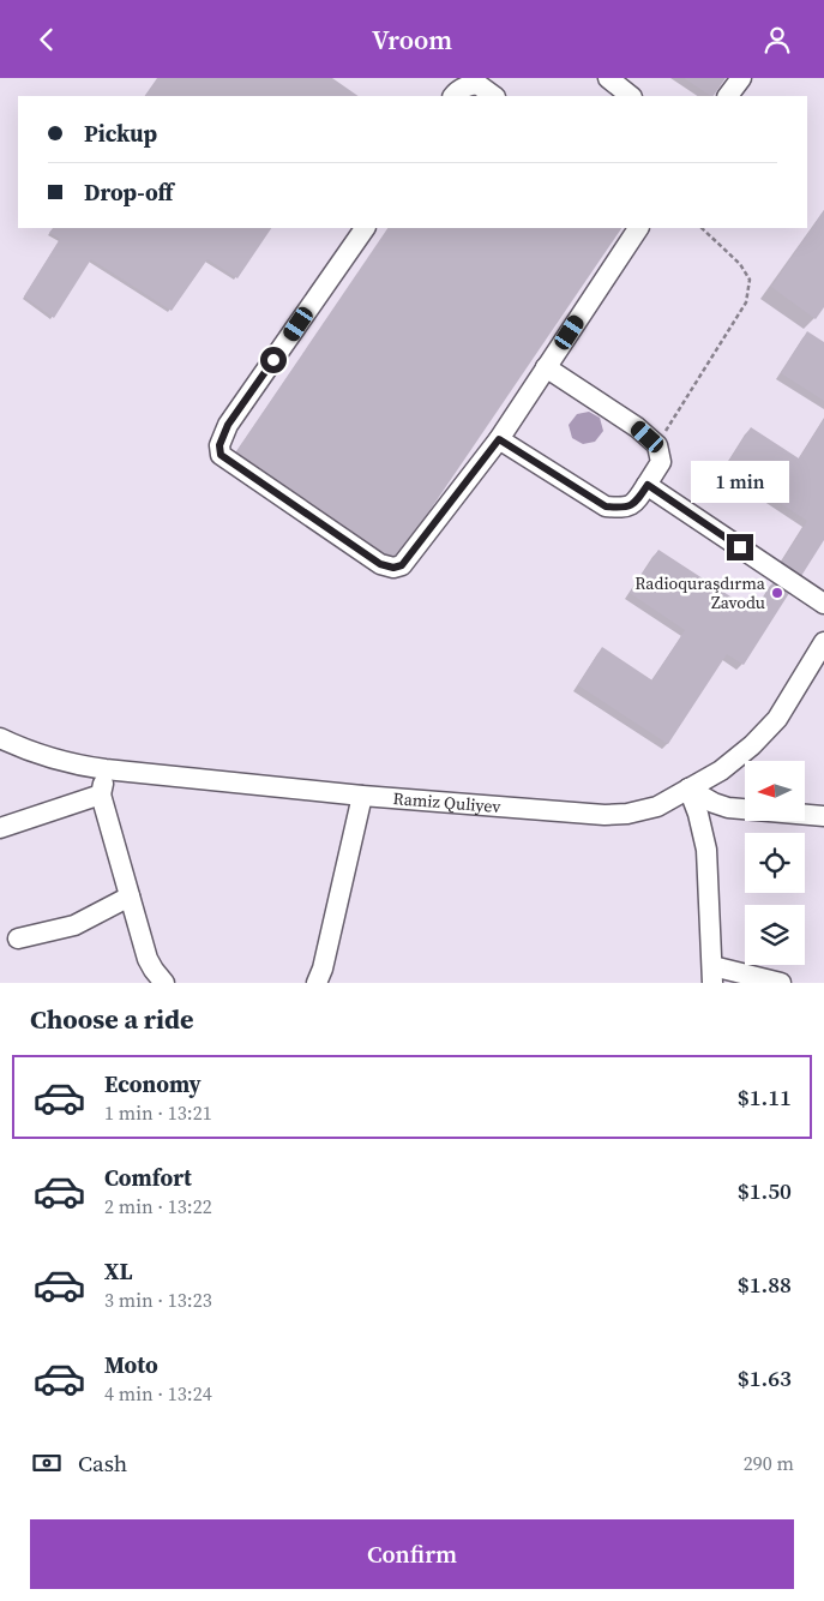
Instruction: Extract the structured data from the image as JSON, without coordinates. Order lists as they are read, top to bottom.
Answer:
{
  "streets": {
    "street": ["Ramiz Quliyev"]
  },
  "places": ["Radioquraşdırma Zavodu"],
  "north": "left",
  "page": {
    "header": "Vroom",
    "banner": ["Pickup", "Drop-off"],
    "bubble": "1 min",
    "heading": "Choose a ride",
    "list": [
      {
        "name": "Economy",
        "note": "1 min · 13:21",
        "value": "$1.11"
      },
      {
        "name": "Comfort",
        "note": "2 min · 13:22",
        "value": "$1.50"
      },
      {
        "name": "XL",
        "note": "3 min · 13:23",
        "value": "$1.88"
      },
      {
        "name": "Moto",
        "note": "4 min · 13:24",
        "value": "$1.63"
      }
    ],
    "pay": ["Cash", "290 m"],
    "buttons": "Confirm"
  }
}
